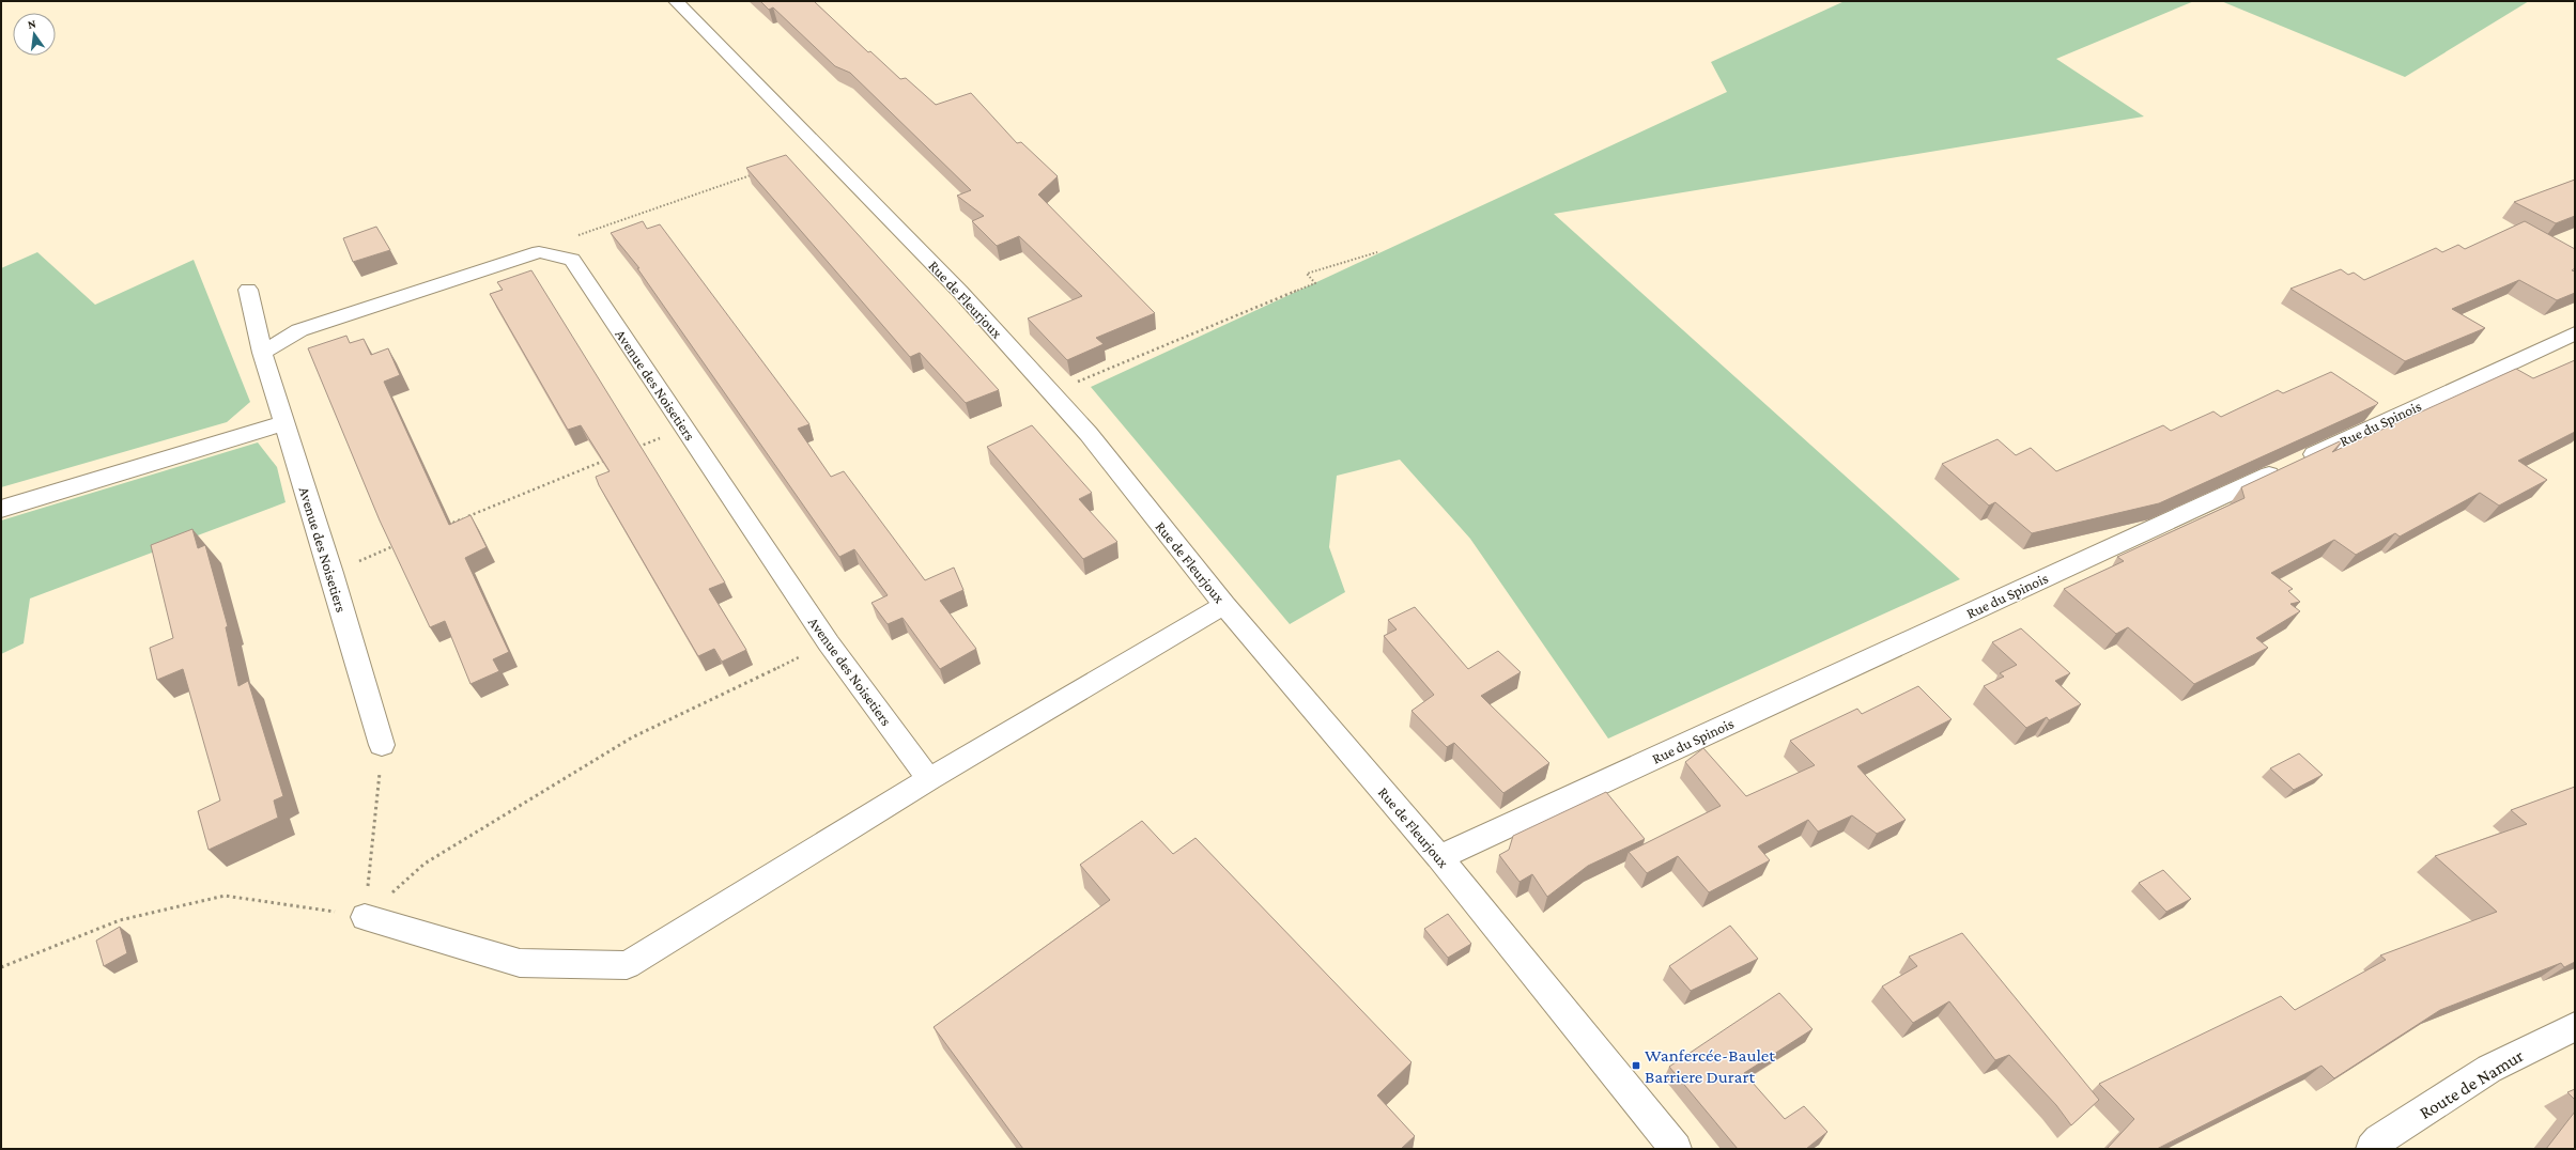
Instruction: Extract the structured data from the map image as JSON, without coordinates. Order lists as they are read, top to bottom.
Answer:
{
  "streets": {
    "street": [
      "Rue de Fleurjoux",
      "Avenue des Noisetiers",
      "Rue du Spinois",
      "Route de Namur"
    ]
  },
  "crossings": [
    ["Rue de Fleurjoux", "Rue du Spinois"]
  ],
  "places": {
    "transit": ["Wanfercée-Baulet Barriere Durart"]
  },
  "north": "top"
}
